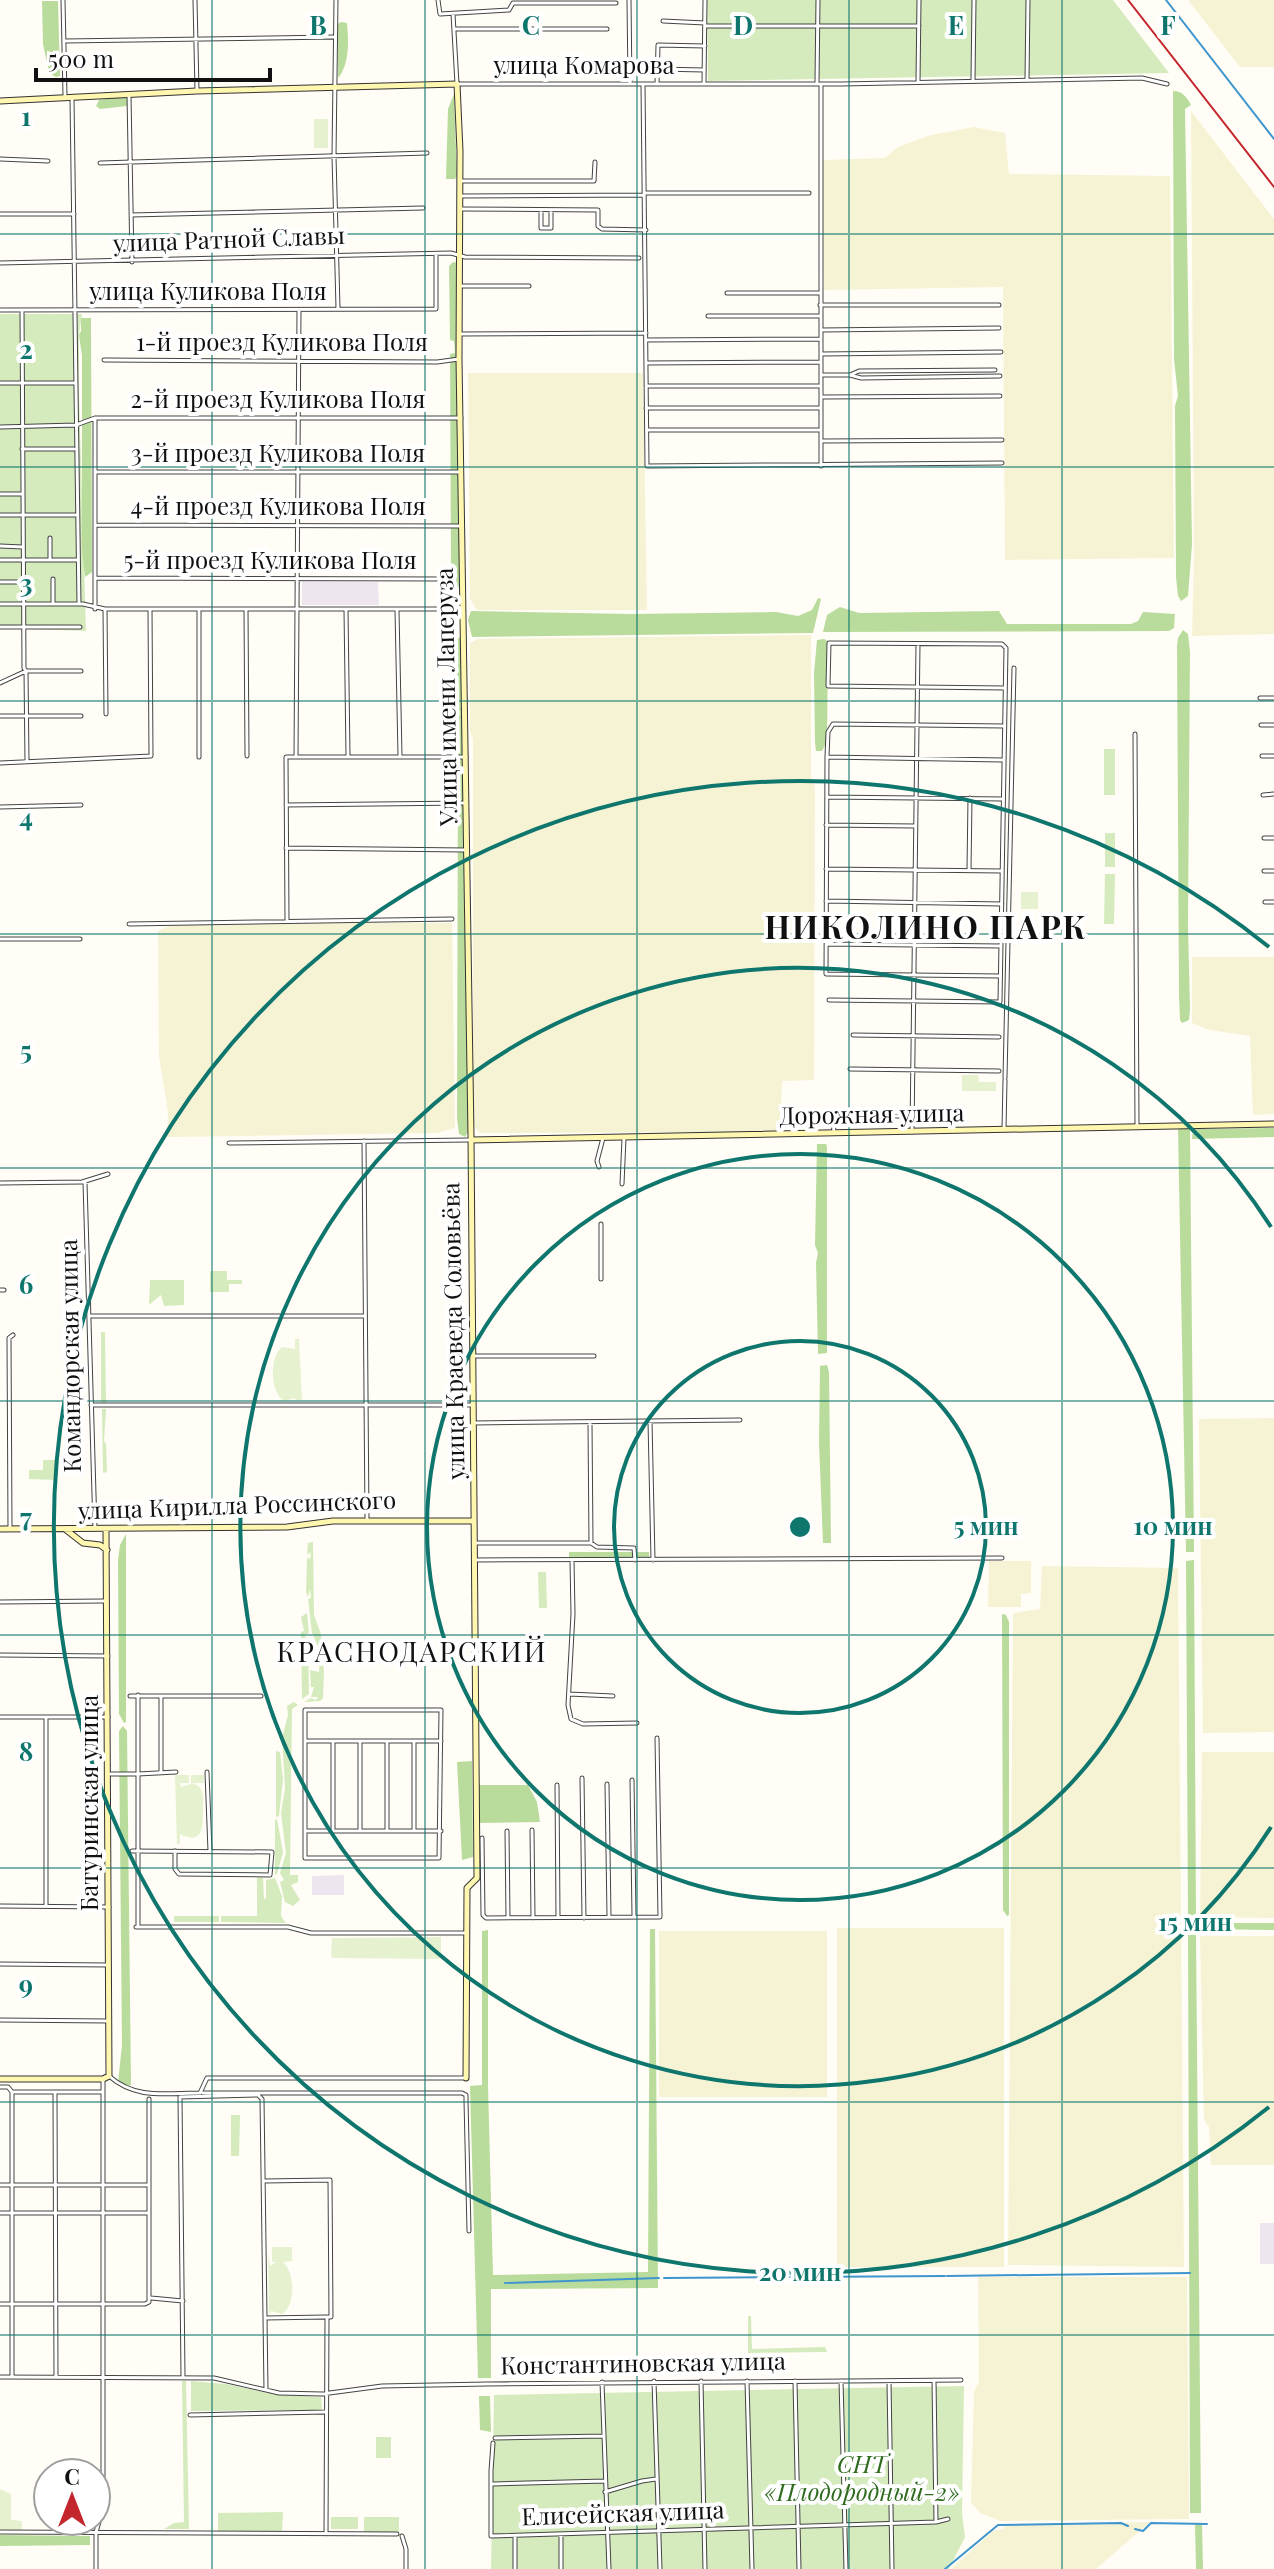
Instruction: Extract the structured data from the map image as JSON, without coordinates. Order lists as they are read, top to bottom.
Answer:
{
  "streets": {
    "street": [
      "улица Комарова",
      "улица Ратной Славы",
      "улица Куликова Поля",
      "1-й проезд Куликова Поля",
      "2-й проезд Куликова Поля",
      "3-й проезд Куликова Поля",
      "4-й проезд Куликова Поля",
      "5-й проезд Куликова Поля",
      "Улица имени Лаперуза",
      "Дорожная улица",
      "улица Краеведа Соловьёва",
      "Командорская улица",
      "улица Кирилла Россинского",
      "Батуринская улица",
      "Константиновская улица",
      "Елисейская улица"
    ]
  },
  "crossings": [
    ["улица Комарова", "Улица имени Лаперуза"],
    ["улица Ратной Славы", "улица Куликова Поля"],
    ["улица Ратной Славы", "Улица имени Лаперуза"],
    ["1-й проезд Куликова Поля", "Улица имени Лаперуза"],
    ["2-й проезд Куликова Поля", "Улица имени Лаперуза"],
    ["3-й проезд Куликова Поля", "Улица имени Лаперуза"],
    ["4-й проезд Куликова Поля", "Улица имени Лаперуза"],
    ["Улица имени Лаперуза", "Дорожная улица"],
    ["Улица имени Лаперуза", "улица Краеведа Соловьёва"],
    ["Дорожная улица", "улица Краеведа Соловьёва"],
    ["улица Краеведа Соловьёва", "улица Кирилла Россинского"],
    ["Командорская улица", "улица Кирилла Россинского"],
    ["улица Кирилла Россинского", "Батуринская улица"]
  ],
  "districts": ["НИКОЛИНО ПАРК", "КРАСНОДАРСКИЙ"],
  "parks": ["СНТ «Плодородный-2»"],
  "scale_bar": "500 m",
  "north": "top",
  "grid": {
    "columns": [
      "B",
      "C",
      "D",
      "E",
      "F"
    ],
    "rows": [
      "1",
      "2",
      "3",
      "4",
      "5",
      "6",
      "7",
      "8",
      "9"
    ]
  },
  "rings": [
    "5 мин",
    "10 мин",
    "15 мин",
    "20 мин"
  ]
}
